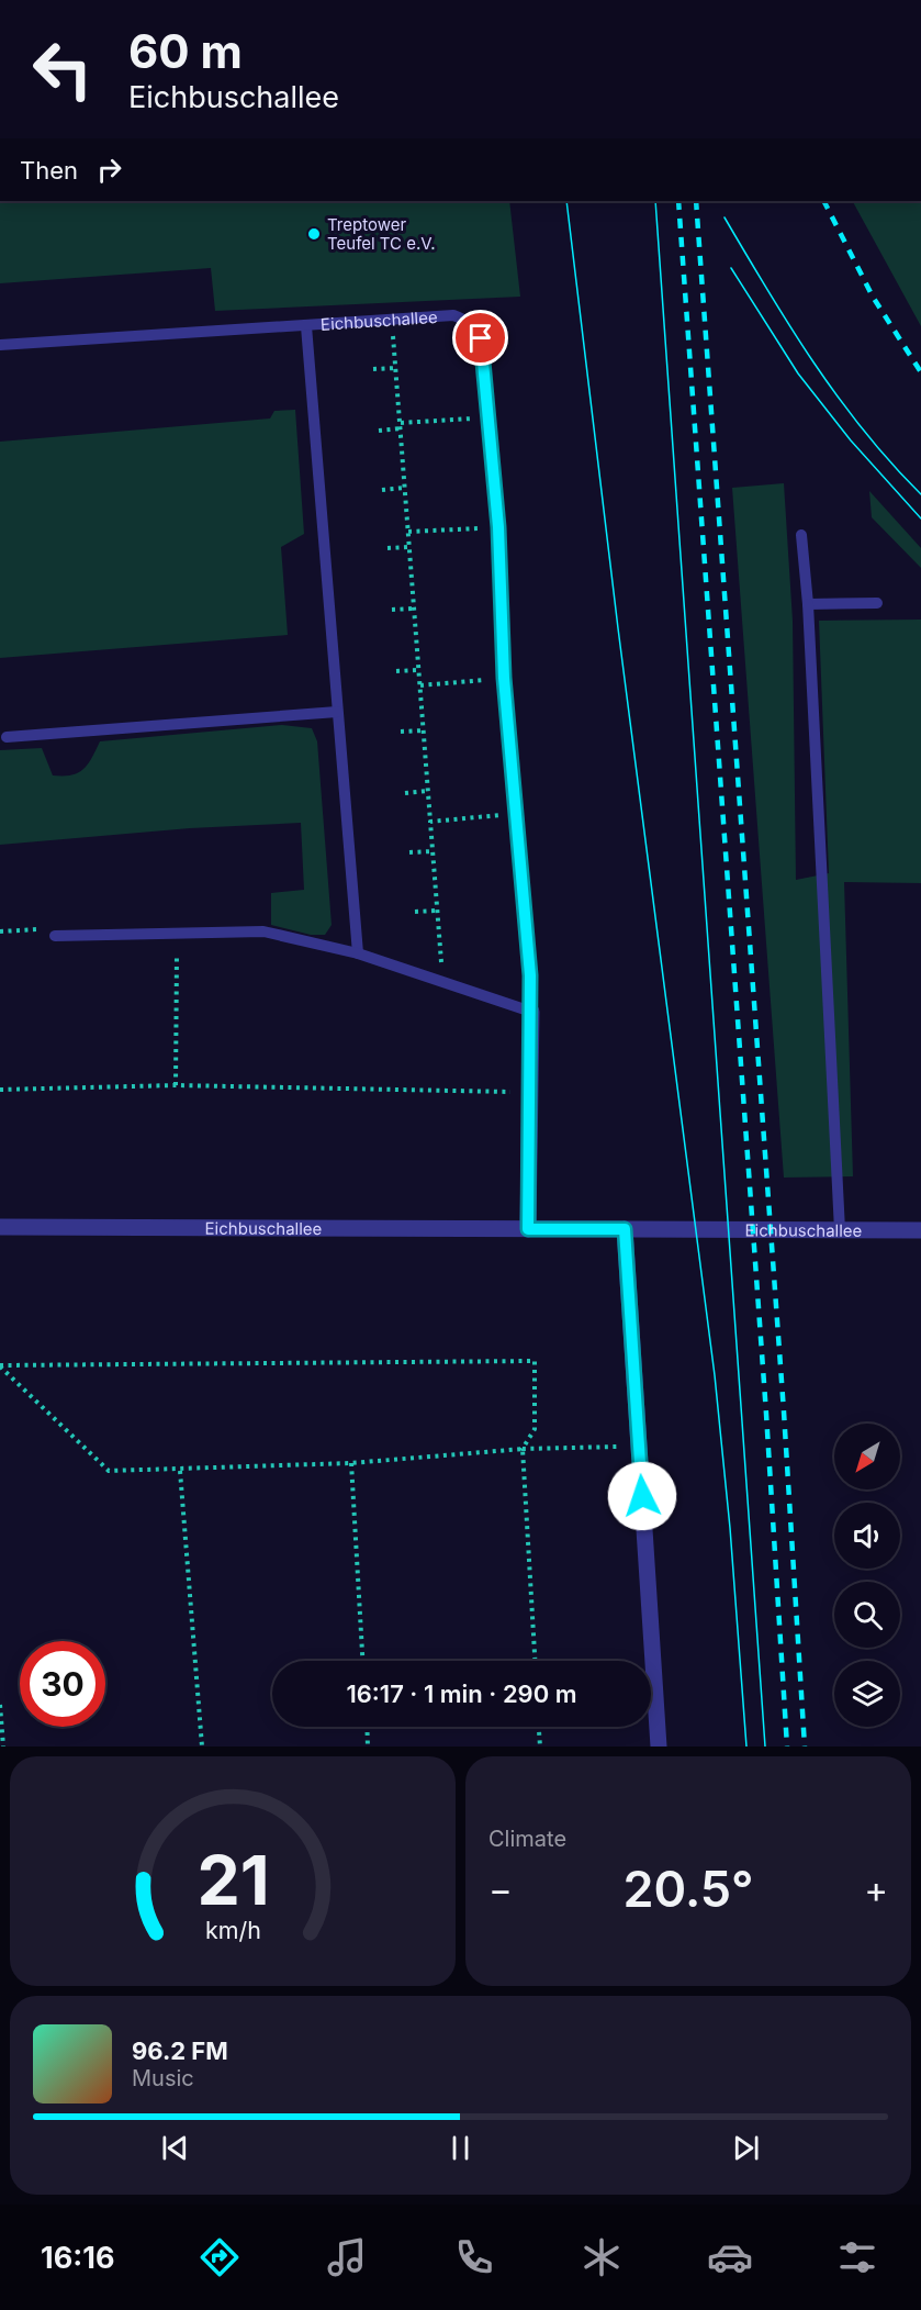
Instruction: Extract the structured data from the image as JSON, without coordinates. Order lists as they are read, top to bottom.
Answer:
{
  "streets": {
    "street": ["Eichbuschallee"]
  },
  "places": ["Treptower Teufel TC e.V."],
  "north": "bottom left",
  "page": {
    "turn": ["60 m", "Eichbuschallee"],
    "then": "Then",
    "limit": "30",
    "trip": "16:17 · 1 min · 290 m",
    "tile": "Climate",
    "heat": ["−", "20.5°", "+"],
    "song": ["96.2 FM", "Music"],
    "tabs": "16:16",
    "gauge": ["21", "km/h"]
  }
}
